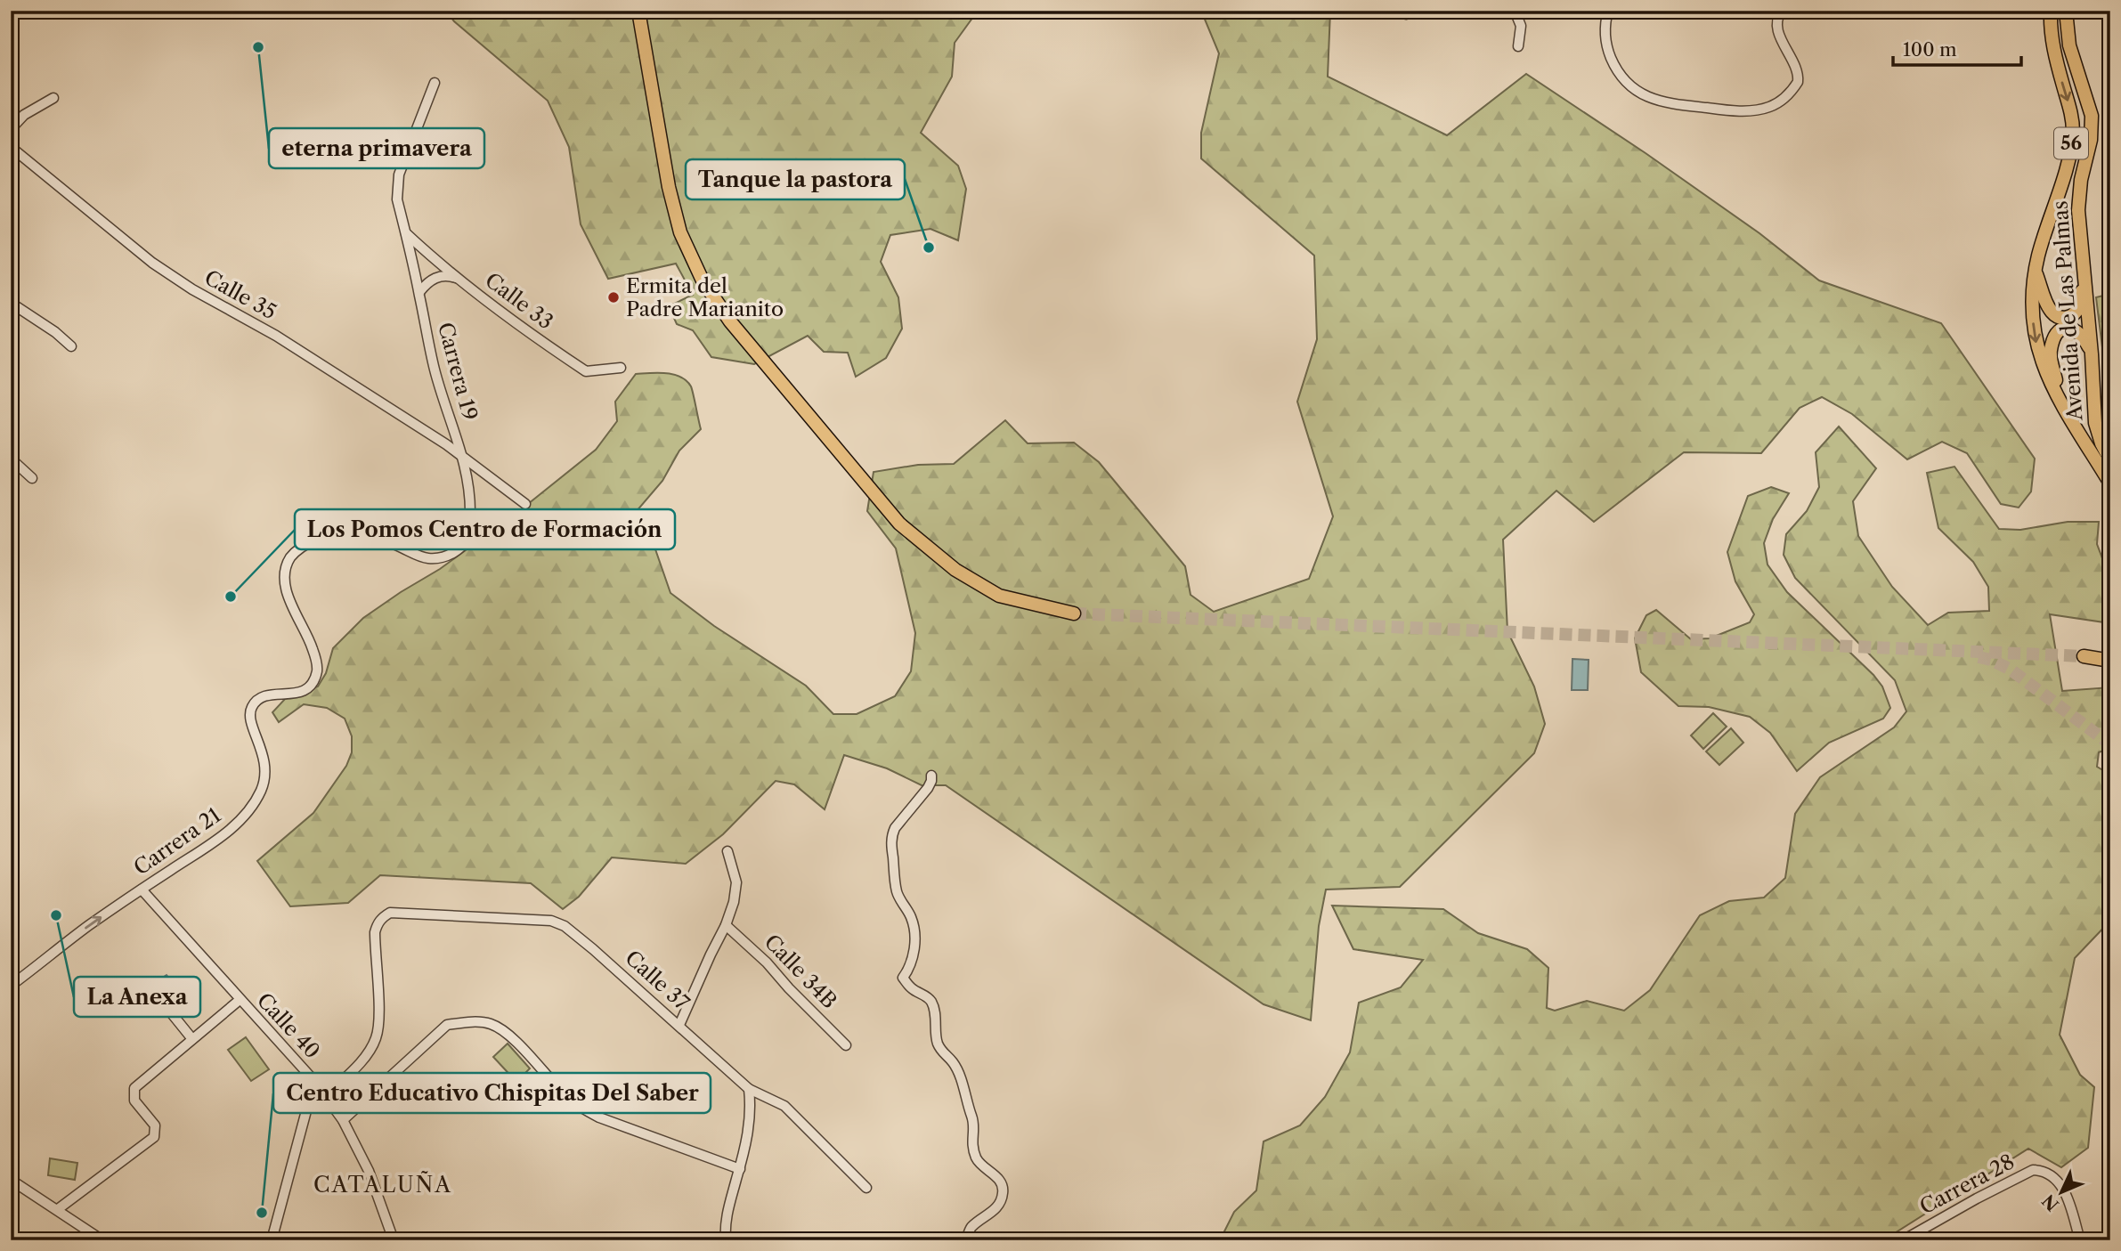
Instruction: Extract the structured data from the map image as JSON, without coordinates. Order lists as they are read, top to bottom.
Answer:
{
  "streets": {
    "main road": ["56", "Avenida de Las Palmas"],
    "street": [
      "Calle 35",
      "Calle 33",
      "Carrera 19",
      "Carrera 21",
      "Calle 34B",
      "Calle 37",
      "Calle 40",
      "Carrera 28"
    ]
  },
  "crossings": [
    ["Calle 35", "Carrera 19"],
    ["Calle 35", "Carrera 21"],
    ["Calle 33", "Carrera 19"],
    ["Carrera 19", "Carrera 21"],
    ["Carrera 21", "Calle 40"],
    ["Calle 37", "Calle 40"]
  ],
  "districts": ["CATALUÑA"],
  "places": [
    "eterna primavera",
    "Tanque la pastora",
    "Ermita del Padre Marianito",
    "Los Pomos Centro de Formación",
    "La Anexa",
    "Centro Educativo Chispitas Del Saber"
  ],
  "scale_bar": "100 m",
  "north": "bottom left"
}
